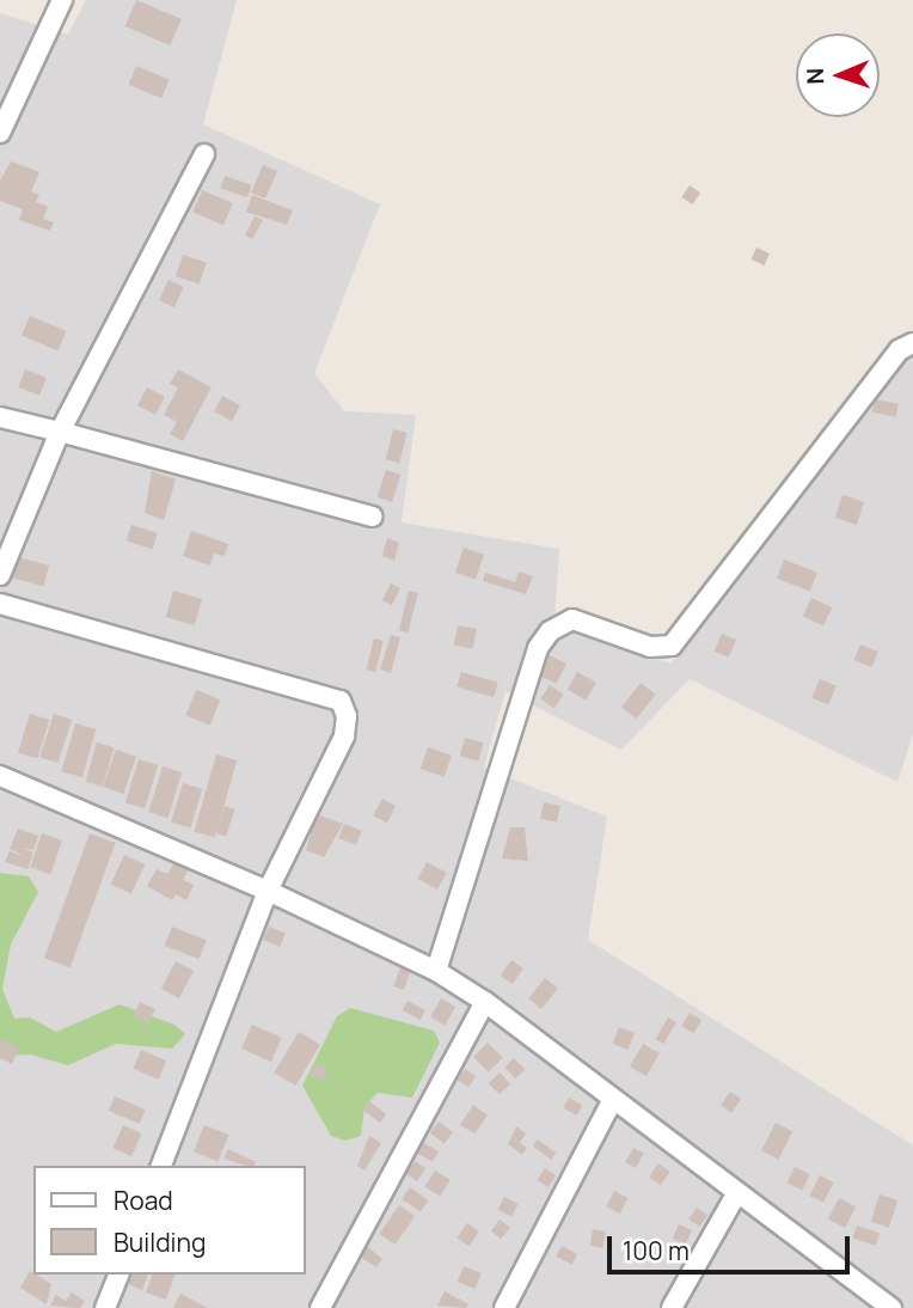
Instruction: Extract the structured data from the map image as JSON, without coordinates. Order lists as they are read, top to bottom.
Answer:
{
  "legend": ["Road", "Building"],
  "scale_bar": "100 m",
  "north": "left"
}
